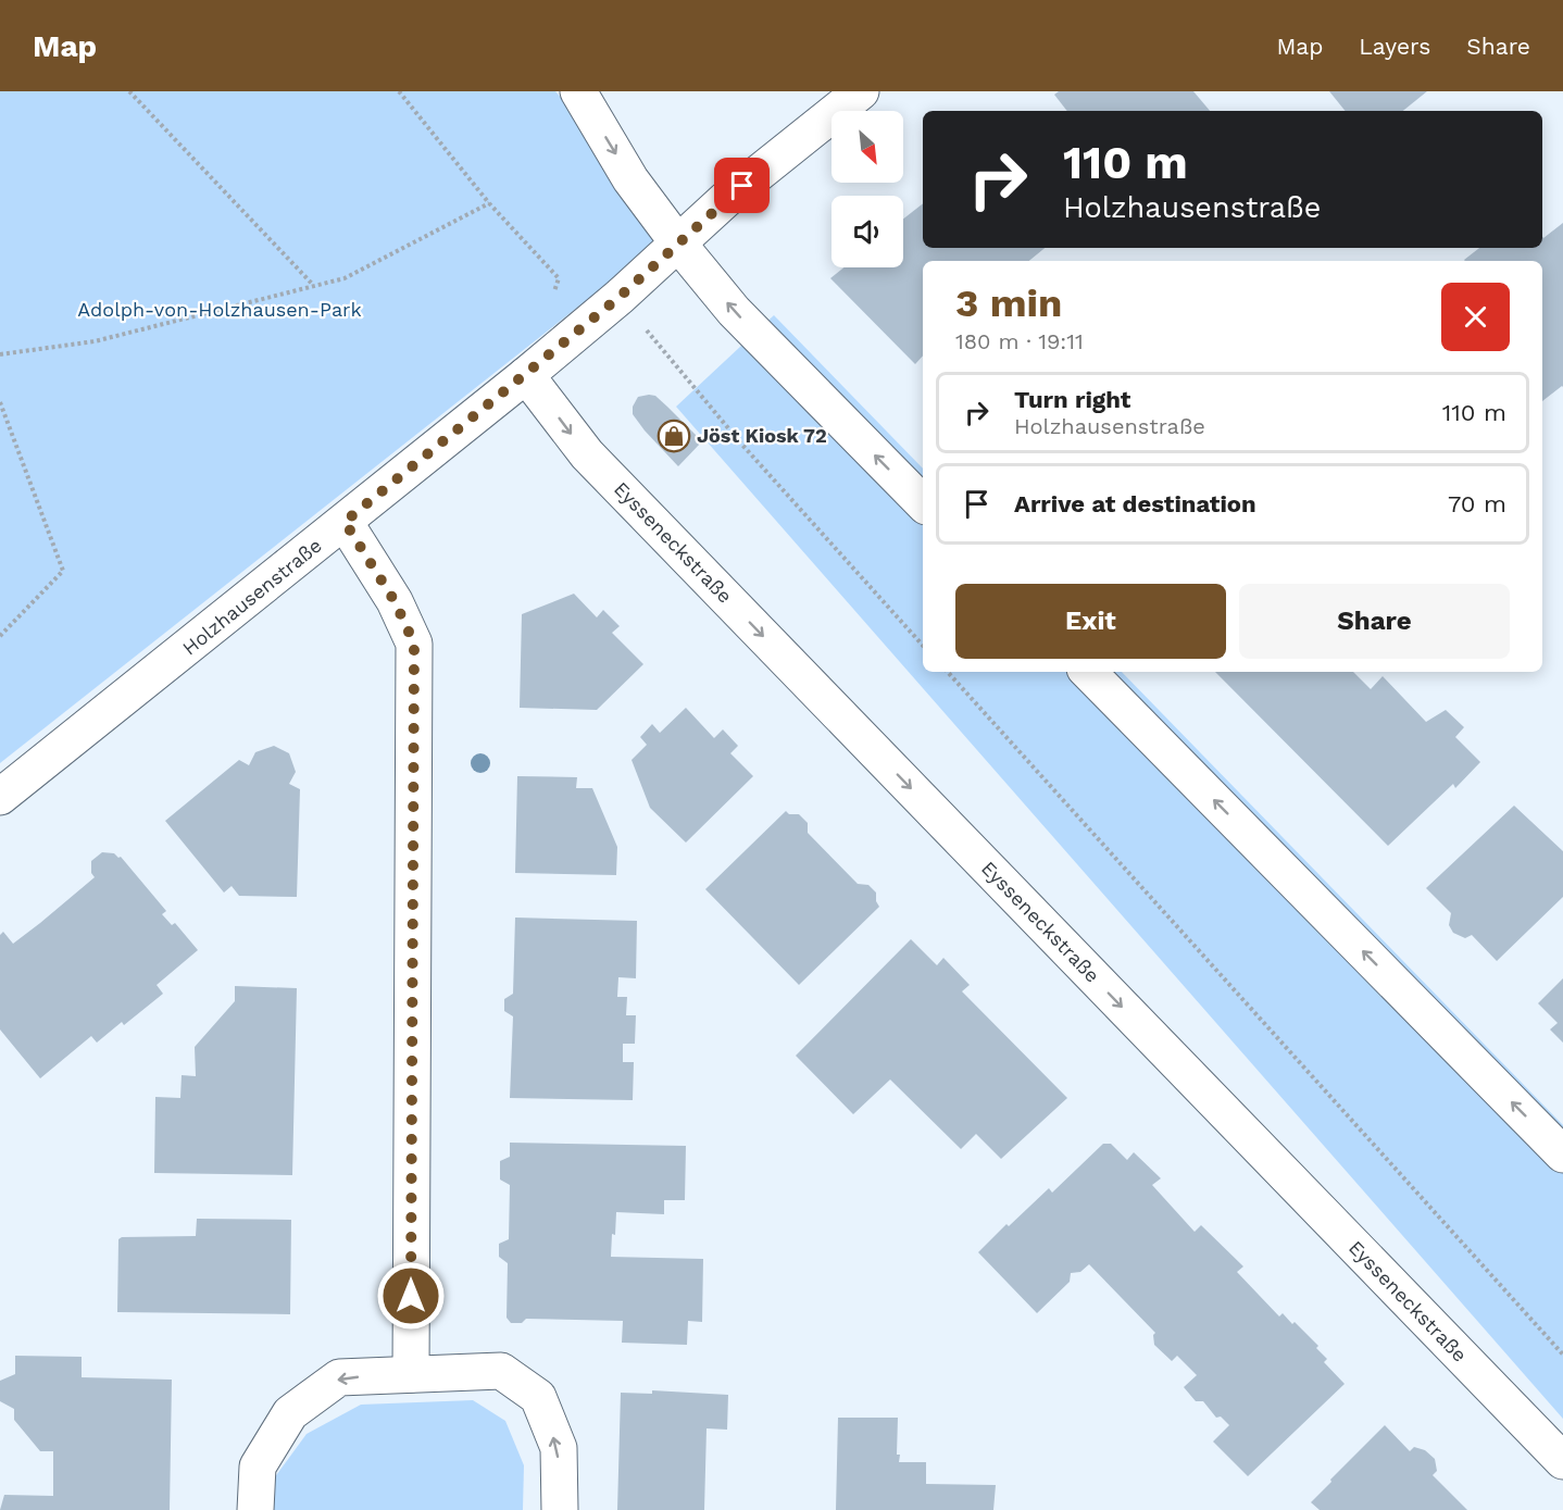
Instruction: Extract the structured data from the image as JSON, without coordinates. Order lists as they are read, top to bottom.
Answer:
{
  "streets": {
    "street": ["Eysseneckstraße", "Holzhausenstraße"]
  },
  "crossings": [
    ["Eysseneckstraße", "Holzhausenstraße"]
  ],
  "parks": ["Adolph-von-Holzhausen-Park"],
  "places": {
    "shop": ["Jöst Kiosk 72"]
  },
  "north": "bottom right",
  "page": {
    "header": "Map",
    "nav": ["Map", "Layers", "Share"],
    "turn": ["110 m", "Holzhausenstraße"],
    "heading": ["3 min", "180 m · 19:11"],
    "list": [
      {
        "name": "Turn right",
        "note": "Holzhausenstraße",
        "value": "110 m"
      },
      {
        "name": "Arrive at destination",
        "value": "70 m"
      }
    ],
    "buttons": ["Exit", "Share"]
  }
}
